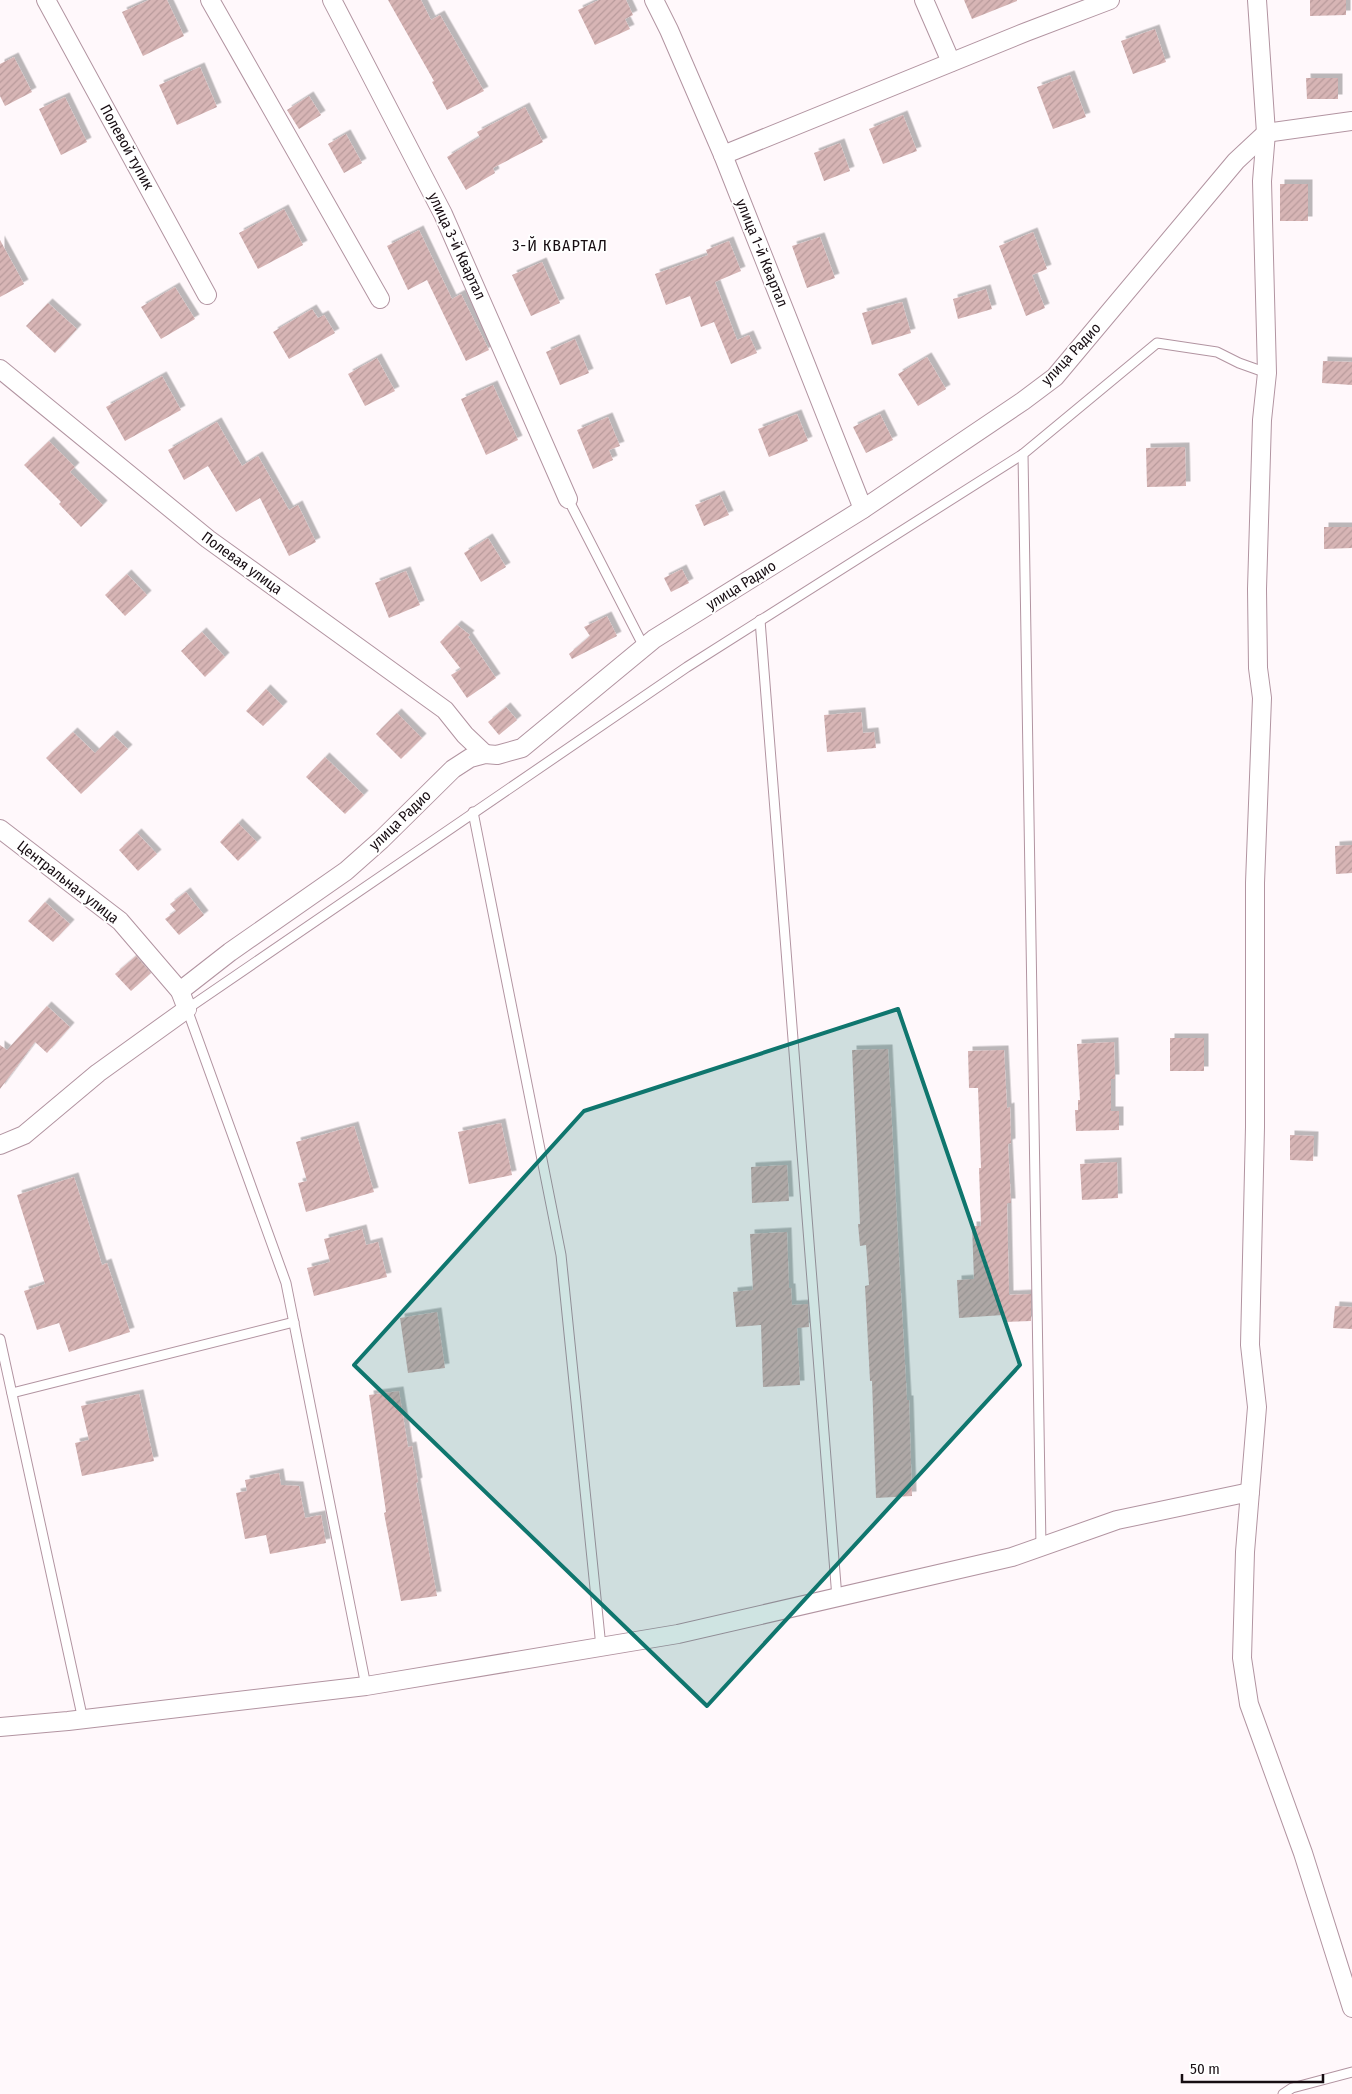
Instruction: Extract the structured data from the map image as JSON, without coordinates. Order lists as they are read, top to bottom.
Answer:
{
  "streets": {
    "street": [
      "Полевой тупик",
      "улица 3-й Квартал",
      "улица 1-й Квартал",
      "улица Радио",
      "Полевая улица",
      "Центральная улица"
    ]
  },
  "crossings": [
    ["улица 1-й Квартал", "улица Радио"],
    ["улица Радио", "Полевая улица"],
    ["улица Радио", "Центральная улица"]
  ],
  "districts": ["3-Й КВАРТАЛ"],
  "scale_bar": "50 m"
}
